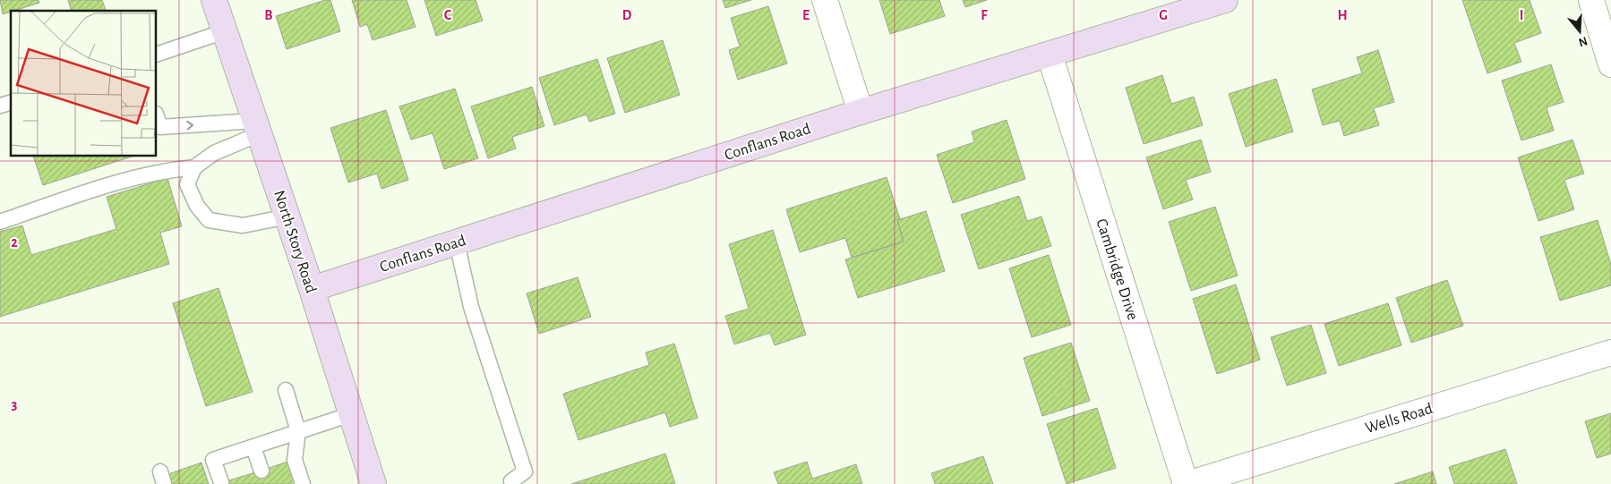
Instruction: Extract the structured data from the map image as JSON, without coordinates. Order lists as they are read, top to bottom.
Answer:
{
  "streets": {
    "main road": ["Conflans Road", "North Story Road"],
    "street": ["Cambridge Drive", "Wells Road"]
  },
  "crossings": [
    ["Conflans Road", "North Story Road"],
    ["Conflans Road", "Cambridge Drive"],
    ["Cambridge Drive", "Wells Road"]
  ],
  "north": "bottom",
  "grid": {
    "columns": [
      "B",
      "C",
      "D",
      "E",
      "F",
      "G",
      "H",
      "I"
    ],
    "rows": ["2", "3"]
  }
}
